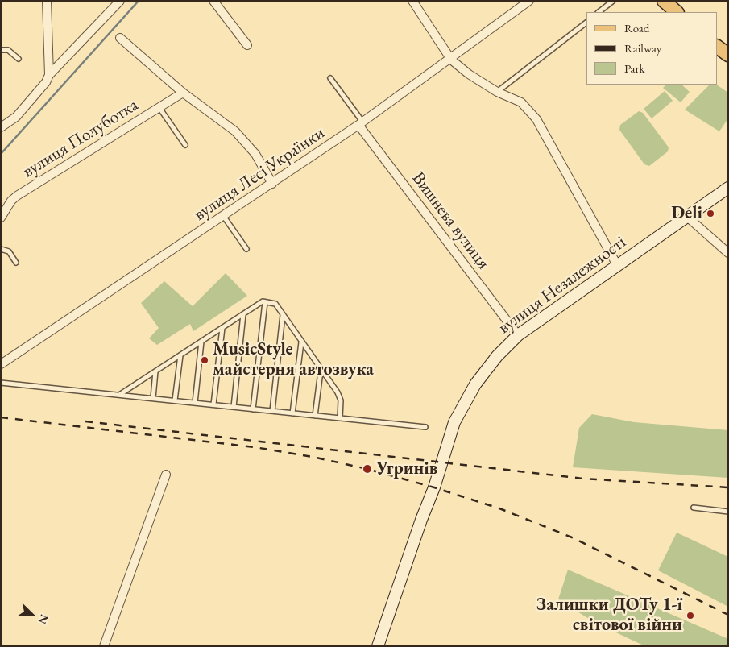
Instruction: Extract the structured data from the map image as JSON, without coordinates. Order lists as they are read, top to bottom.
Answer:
{
  "streets": {
    "street": [
      "вулиця Полуботка",
      "вулиця Лесі Українки",
      "Вишнева вулиця",
      "вулиця Незалежності"
    ]
  },
  "crossings": [
    ["вулиця Лесі Українки", "Вишнева вулиця"],
    ["Вишнева вулиця", "вулиця Незалежності"]
  ],
  "places": [
    "Deli",
    "MusicStyle майстерня автозвука",
    "Угринів",
    "Залишки ДОТу 1-ї світової війни"
  ],
  "legend": ["Road", "Railway", "Park"],
  "north": "right"
}
